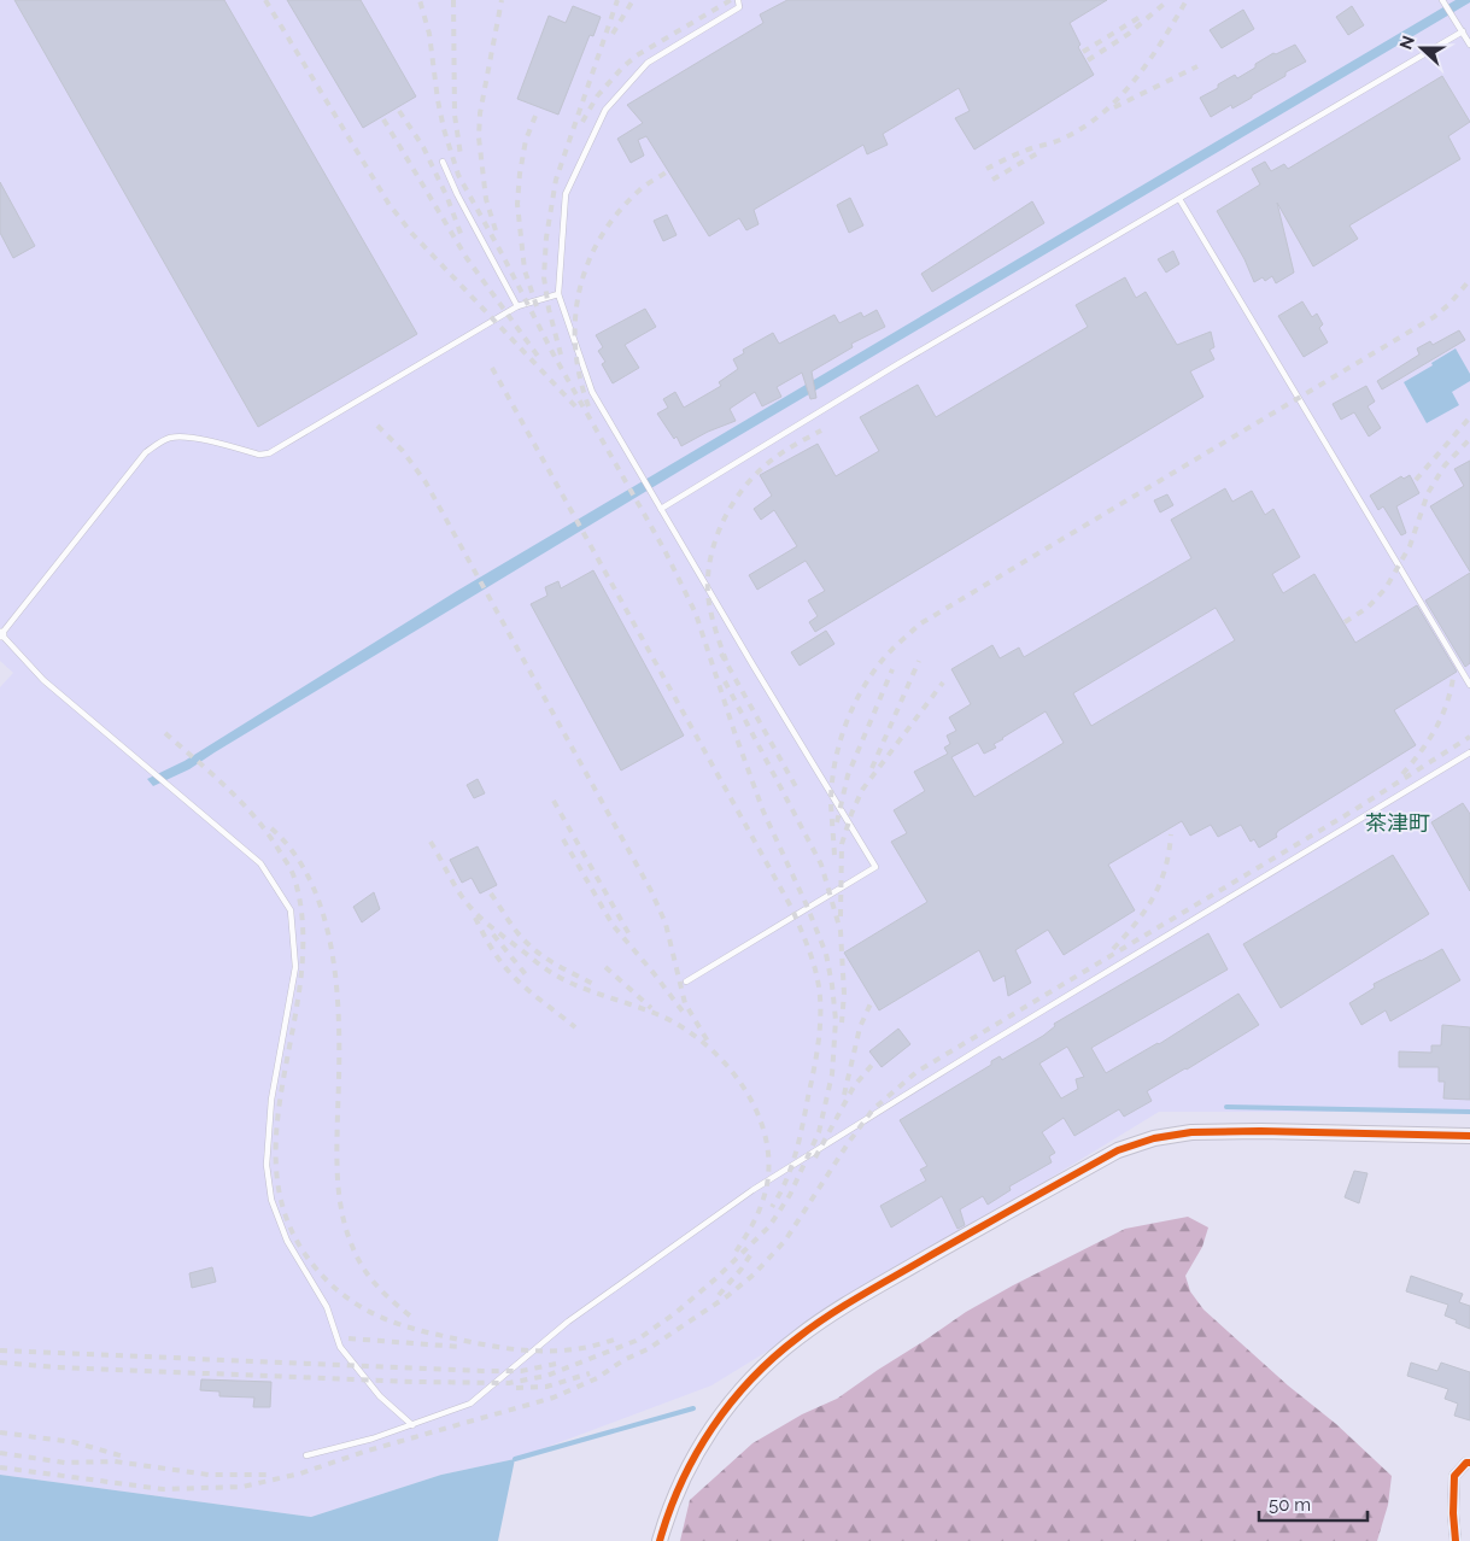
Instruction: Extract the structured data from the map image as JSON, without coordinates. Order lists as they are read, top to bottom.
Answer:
{
  "districts": ["茶津町"],
  "scale_bar": "50 m",
  "north": "left"
}
